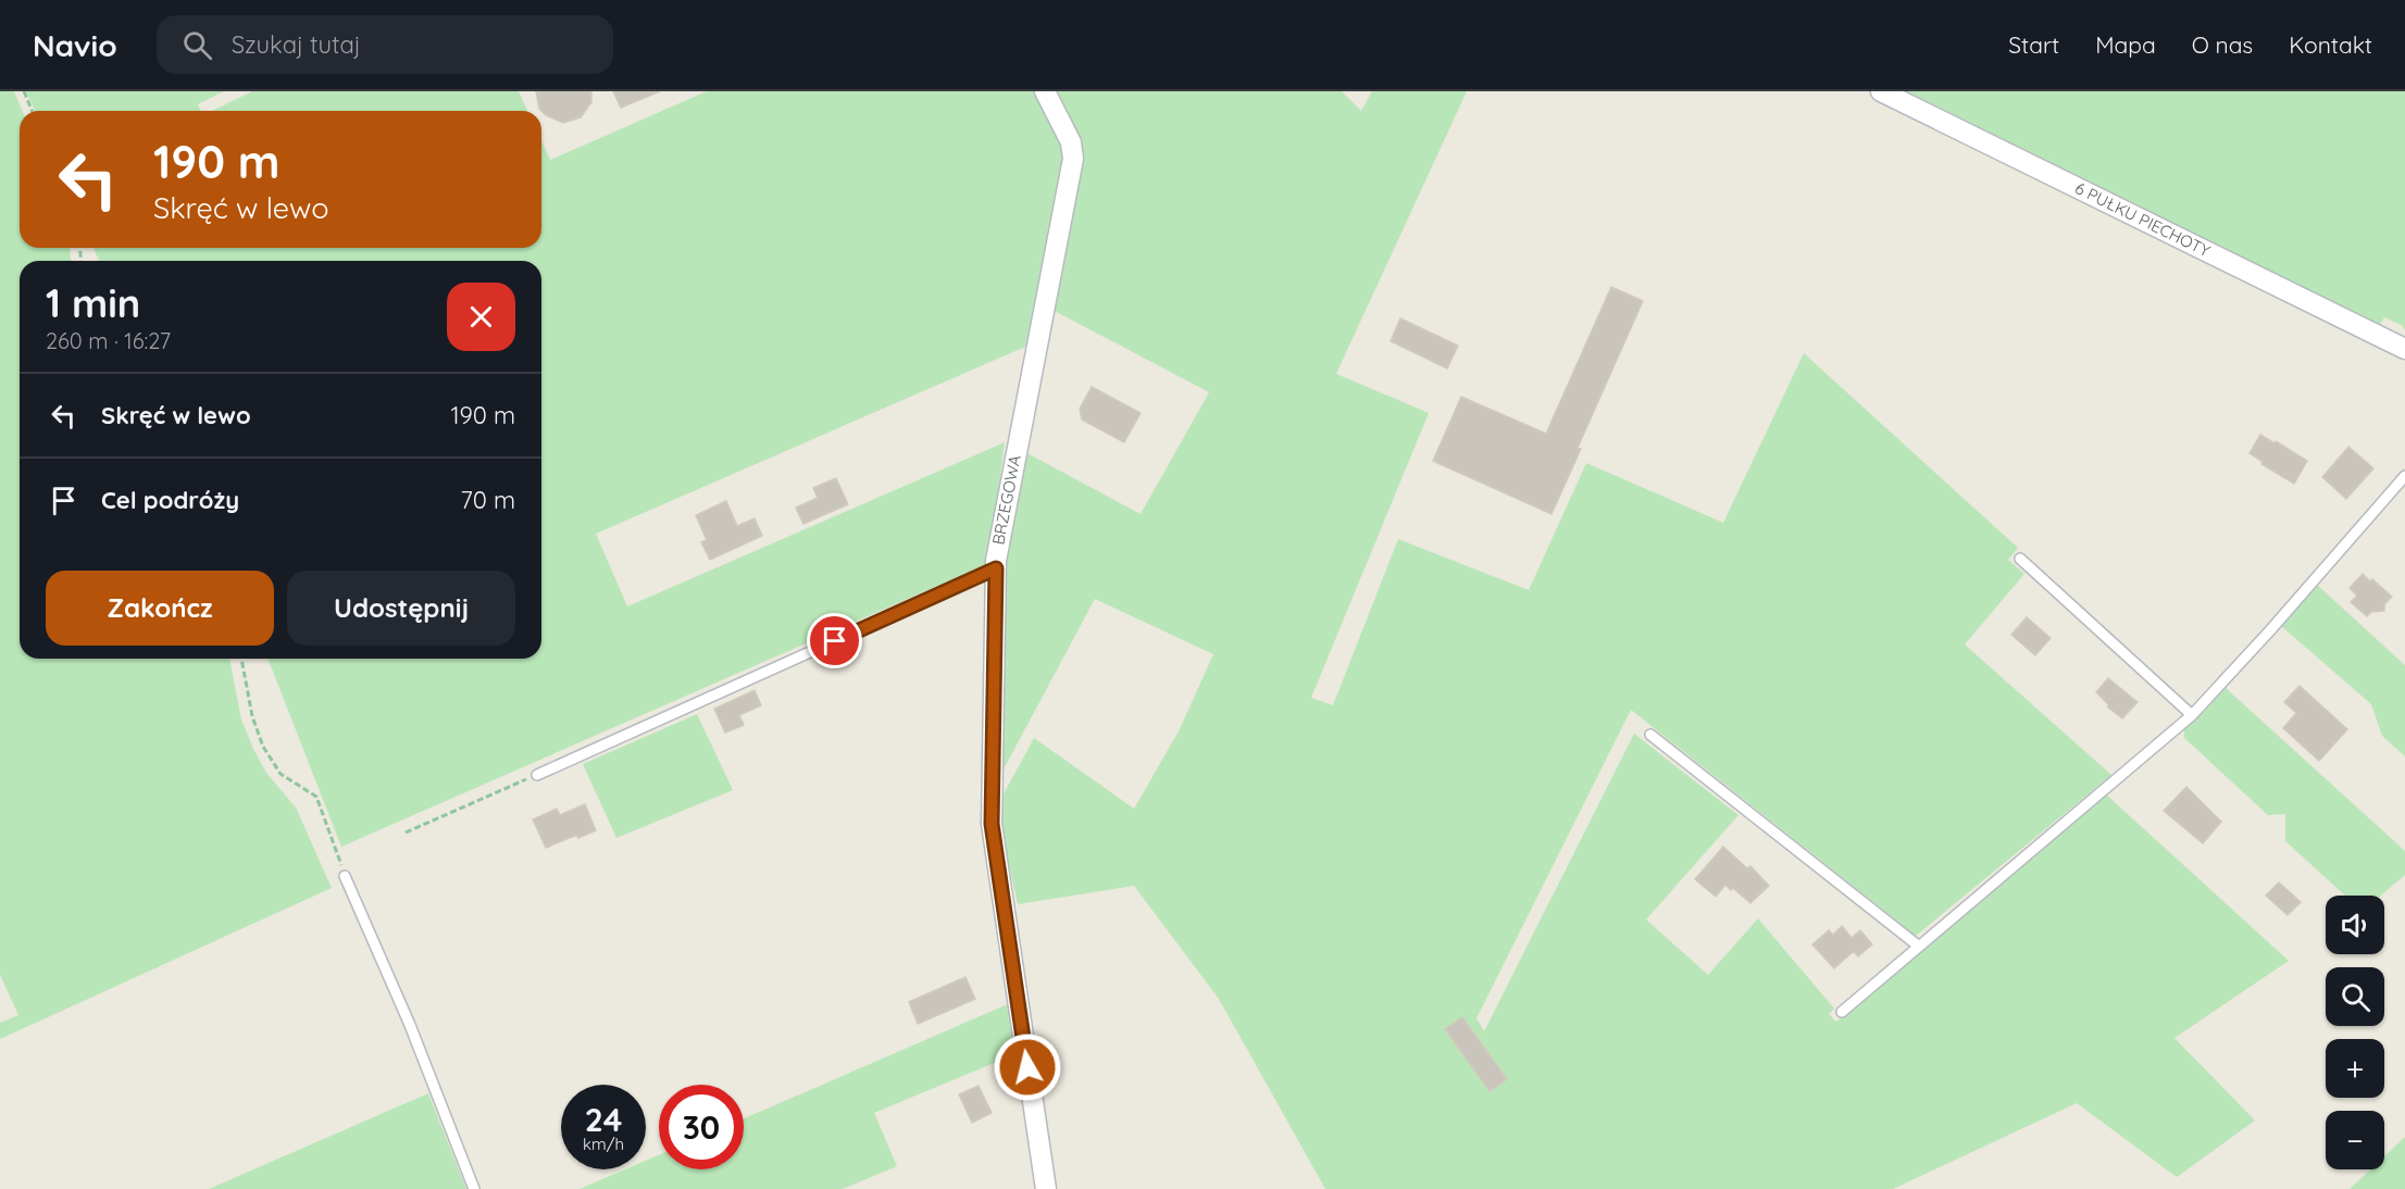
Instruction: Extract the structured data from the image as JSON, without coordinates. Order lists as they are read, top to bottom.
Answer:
{
  "streets": {
    "street": ["6 PUŁKU PIECHOTY", "BRZEGOWA"]
  },
  "page": {
    "header": "Navio",
    "search": "Szukaj tutaj",
    "nav": [
      "Start",
      "Mapa",
      "O nas",
      "Kontakt"
    ],
    "turn": ["190 m", "Skręć w lewo"],
    "heading": ["1 min", "260 m · 16:27"],
    "list": [
      {
        "name": "Skręć w lewo",
        "value": "190 m"
      },
      {
        "name": "Cel podróży",
        "value": "70 m"
      }
    ],
    "buttons": ["Zakończ", "Udostępnij"],
    "map_buttons": ["+", "−"],
    "speed": "24 km/h",
    "limit": "30"
  }
}
